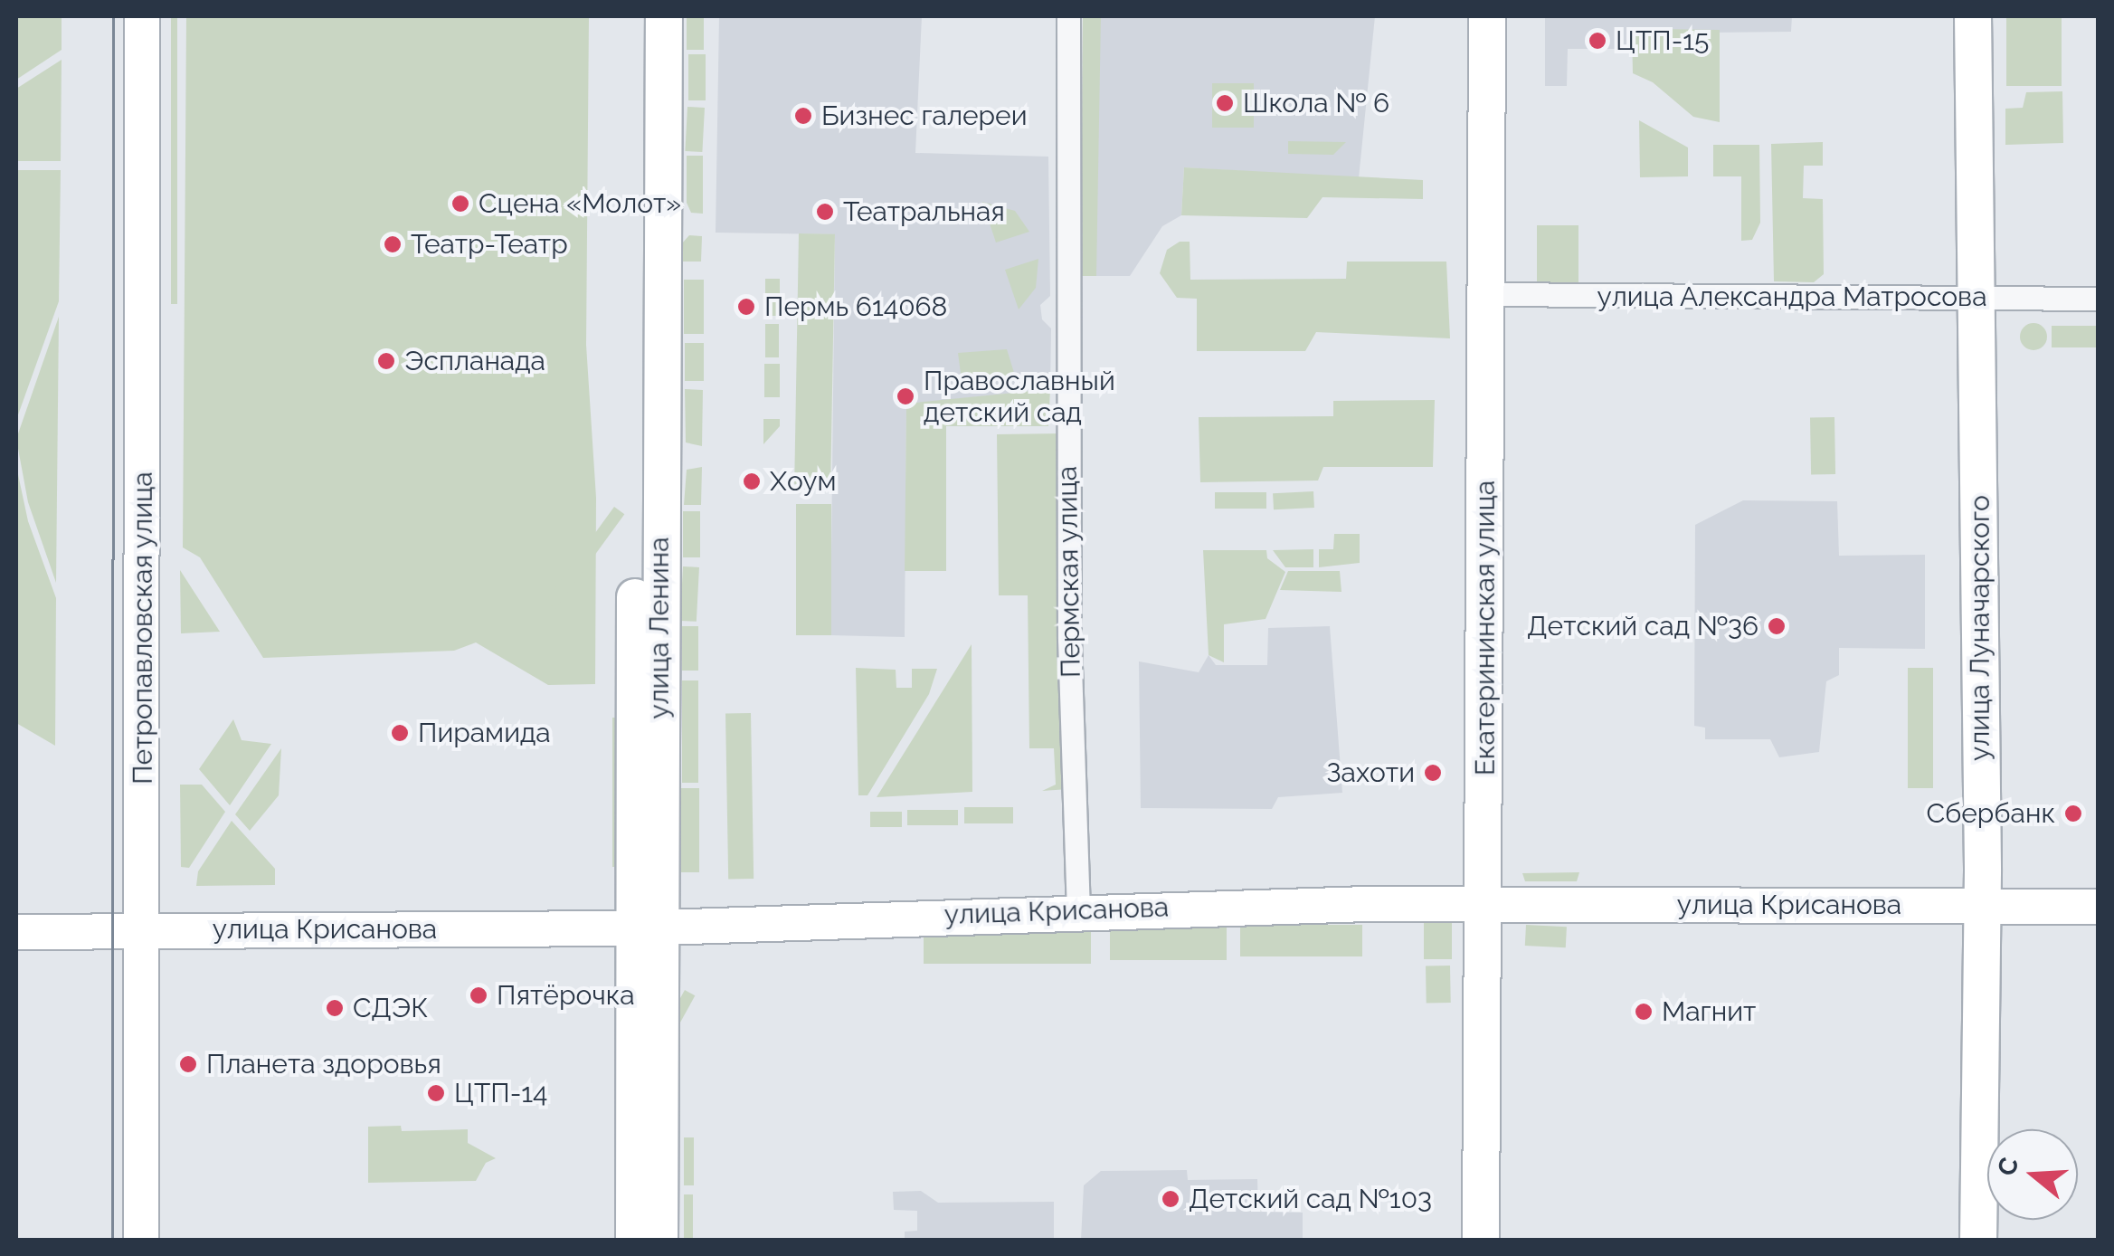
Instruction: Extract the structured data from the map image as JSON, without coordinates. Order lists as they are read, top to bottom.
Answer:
{
  "streets": {
    "main road": [
      "Петропавловская улица",
      "улица Ленина",
      "Екатерининская улица",
      "улица Луначарского",
      "улица Крисанова"
    ],
    "street": ["улица Александра Матросова", "Пермская улица"]
  },
  "crossings": [
    ["улица Александра Матросова", "Екатерининская улица"],
    ["улица Александра Матросова", "улица Луначарского"],
    ["Пермская улица", "улица Крисанова"],
    ["Петропавловская улица", "улица Крисанова"],
    ["улица Ленина", "улица Крисанова"],
    ["Екатерининская улица", "улица Крисанова"],
    ["улица Луначарского", "улица Крисанова"]
  ],
  "places": [
    "ЦТП-15",
    "Школа № 6",
    "Бизнес галереи",
    "Сцена «Молот»",
    "Театральная",
    "Театр-Театр",
    "Пермь 614068",
    "Эспланада",
    "Православный детский сад",
    "Хоум",
    "Детский сад №36",
    "Пирамида",
    "Захоти",
    "Сбербанк",
    "Пятёрочка",
    "СДЭК",
    "Магнит",
    "Планета здоровья",
    "ЦТП-14",
    "Детский сад №103"
  ],
  "north": "left"
}
